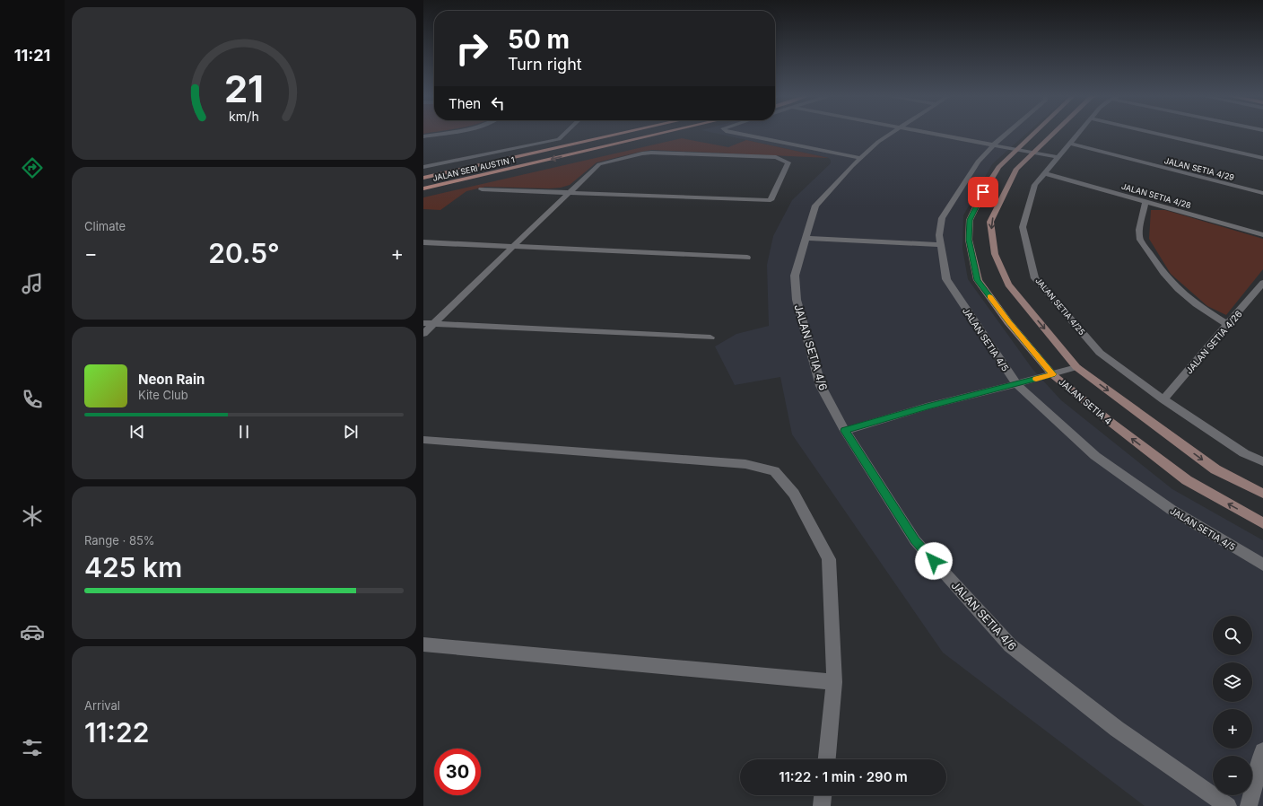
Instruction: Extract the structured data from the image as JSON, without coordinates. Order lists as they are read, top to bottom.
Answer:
{
  "streets": {
    "main road": ["JALAN SERI AUSTIN 1"],
    "street": [
      "JALAN SETIA 4/29",
      "JALAN SETIA 4/28",
      "JALAN SETIA 4/25",
      "JALAN SETIA 4/5",
      "JALAN SETIA 4/26",
      "JALAN SETIA 4/6",
      "JALAN SETIA 4"
    ]
  },
  "crossings": [
    ["JALAN SETIA 4/29", "JALAN SETIA 4/25"],
    ["JALAN SETIA 4/28", "JALAN SETIA 4/25"],
    ["JALAN SETIA 4/25", "JALAN SETIA 4/26"]
  ],
  "page": {
    "tabs": "11:21",
    "turn": ["50 m", "Turn right"],
    "then": "Then",
    "tile": [
      "Climate",
      ["Range · 85%", "425 km"],
      ["Arrival", "11:22"]
    ],
    "heat": ["−", "20.5°", "+"],
    "song": ["Neon Rain", "Kite Club"],
    "map_buttons": ["+", "−"],
    "limit": "30",
    "trip": "11:22 · 1 min · 290 m",
    "gauge": ["21", "km/h"]
  }
}
